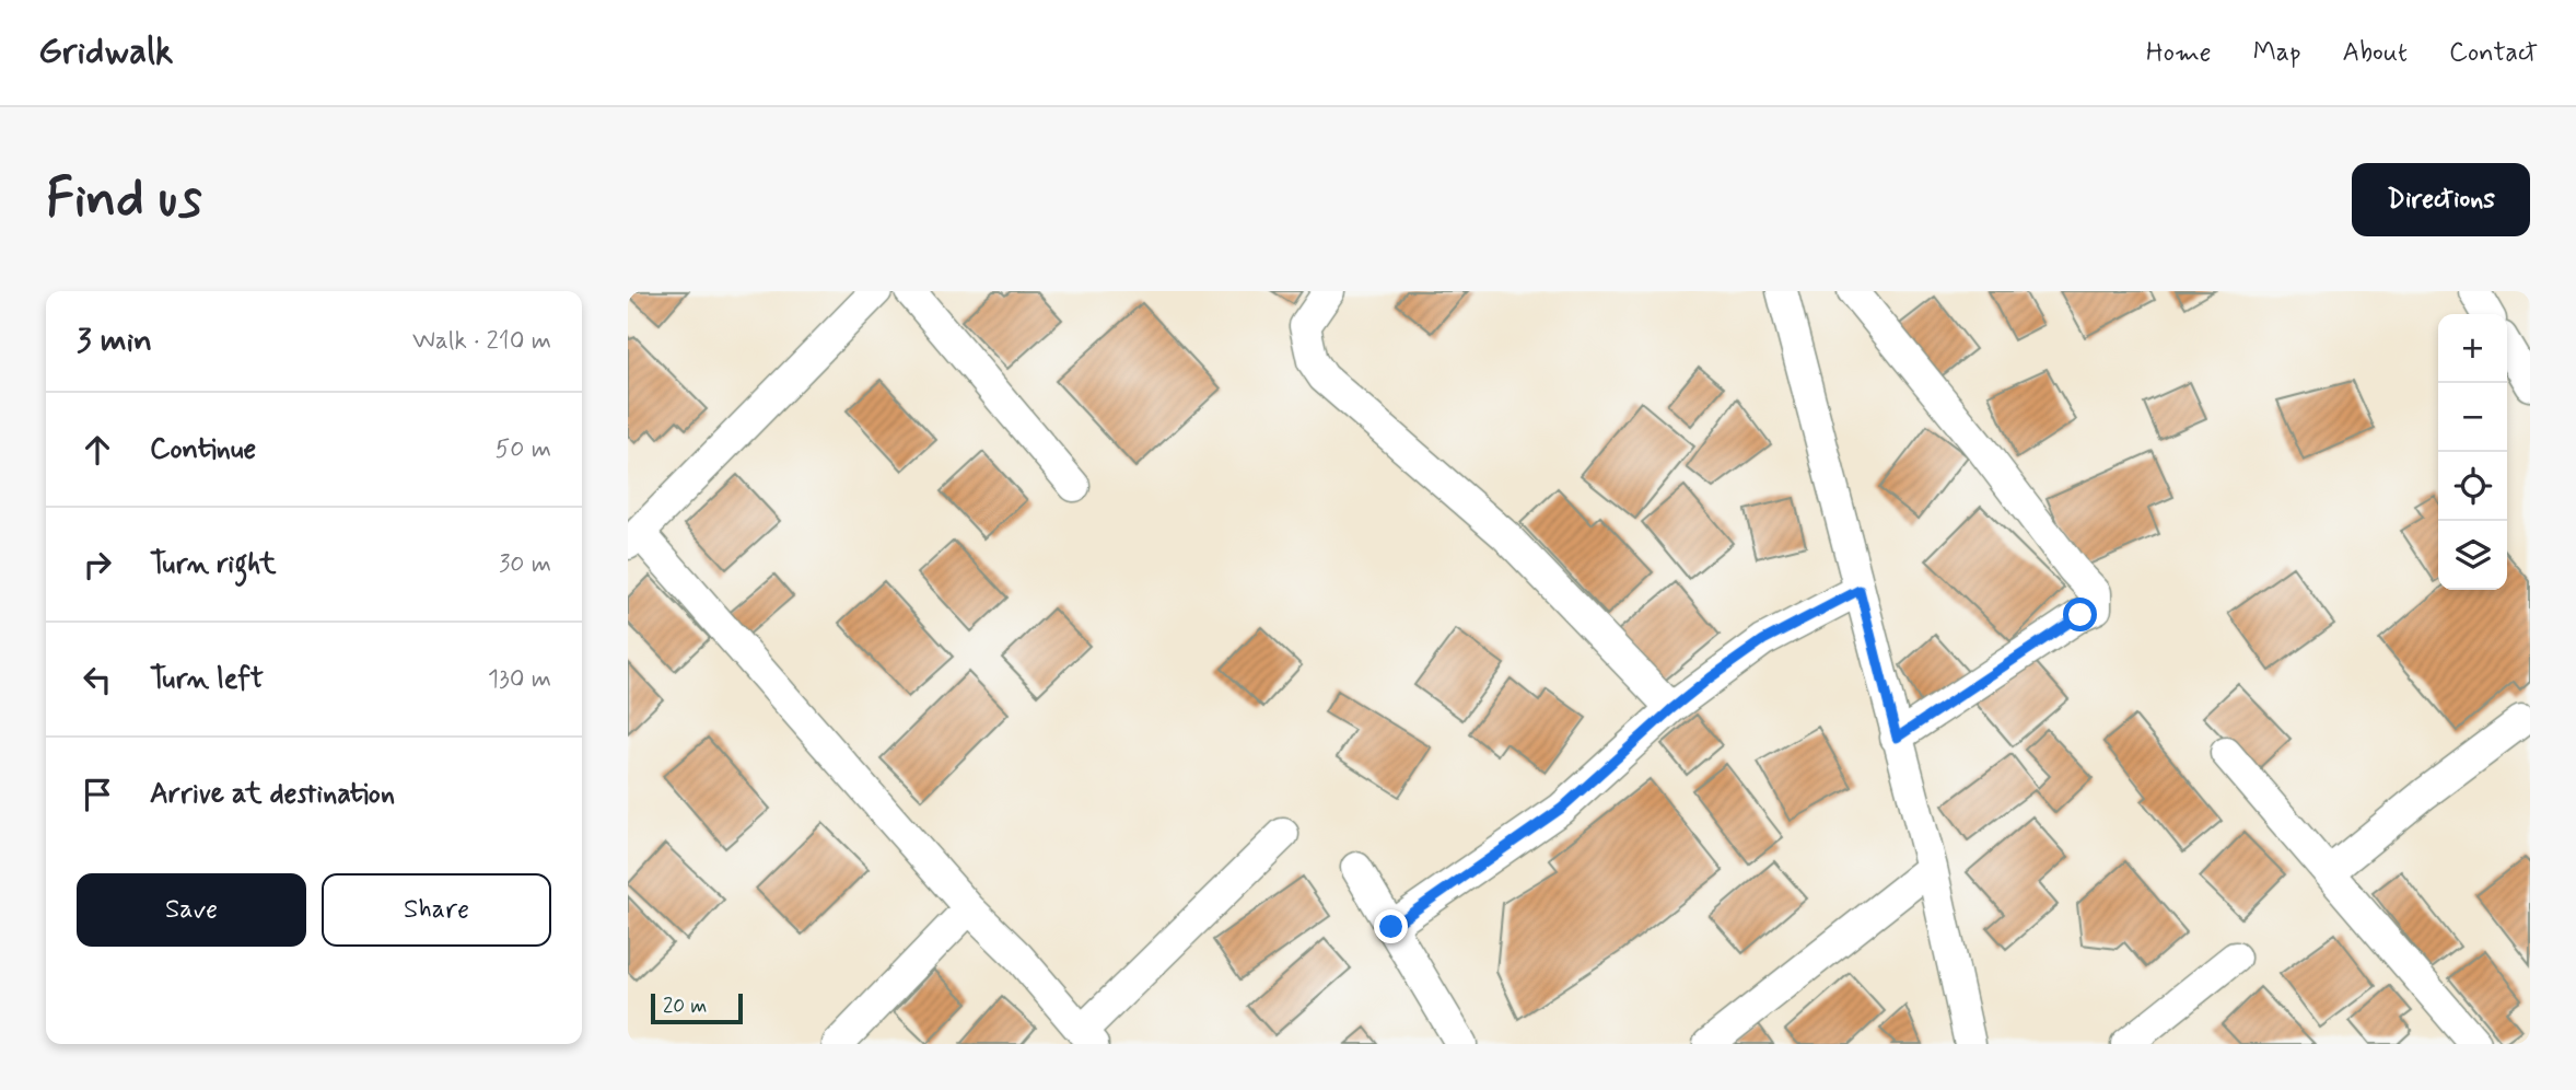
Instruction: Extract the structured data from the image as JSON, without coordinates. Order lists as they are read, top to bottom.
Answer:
{
  "scale_bar": "20 m",
  "page": {
    "header": "Gridwalk",
    "nav": [
      "Home",
      "Map",
      "About",
      "Contact"
    ],
    "buttons": [
      "Directions",
      ["Save", "Share"]
    ],
    "title": "Find us",
    "heading": ["3 min", "Walk · 210 m"],
    "map_buttons": ["+", "−"],
    "list": [
      ["Continue", "50 m"],
      ["Turn right", "30 m"],
      ["Turn left", "130 m"],
      "Arrive at destination"
    ],
    "scale": "20 m"
  }
}
